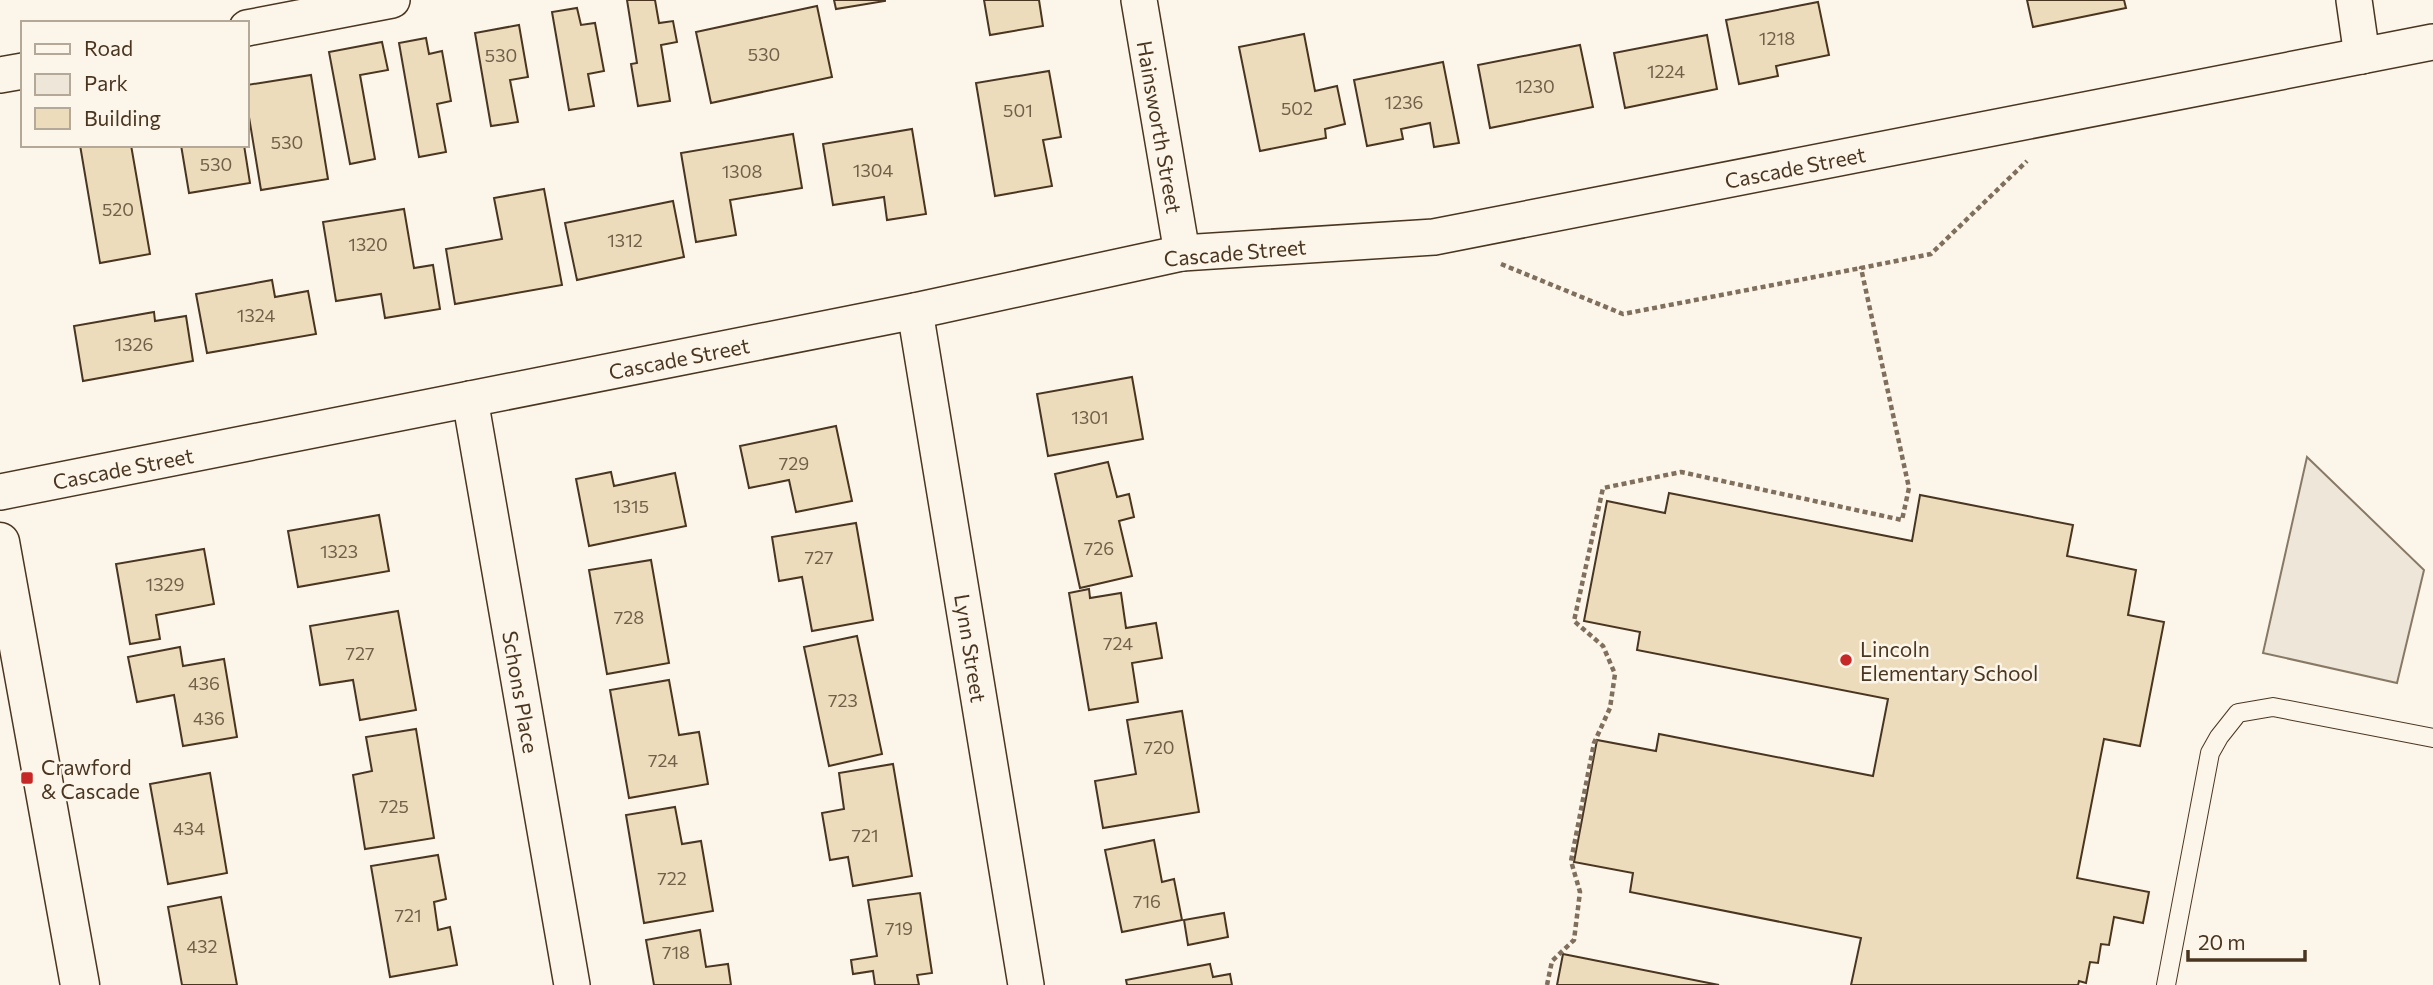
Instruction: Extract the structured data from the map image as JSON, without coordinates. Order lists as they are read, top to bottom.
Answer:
{
  "streets": {
    "street": [
      "Hainsworth Street",
      "Cascade Street",
      "Lynn Street",
      "Schons Place"
    ]
  },
  "crossings": [
    ["Hainsworth Street", "Cascade Street"],
    ["Cascade Street", "Lynn Street"],
    ["Cascade Street", "Schons Place"]
  ],
  "places": {
    "other": ["Lincoln Elementary School"],
    "transit": ["Crawford & Cascade"]
  },
  "house_numbers": [
    "1218",
    "530",
    "530",
    "1224",
    "1230",
    "1236",
    "502",
    "501",
    "530",
    "530",
    "1304",
    "1308",
    "520",
    "1312",
    "1320",
    "1324",
    "1326",
    "1301",
    "729",
    "1315",
    "726",
    "1323",
    "727",
    "1329",
    "728",
    "724",
    "727",
    "436",
    "723",
    "436",
    "720",
    "724",
    "725",
    "434",
    "721",
    "722",
    "716",
    "721",
    "719",
    "432",
    "718"
  ],
  "legend": ["Road", "Park", "Building"],
  "scale_bar": "20 m"
}
